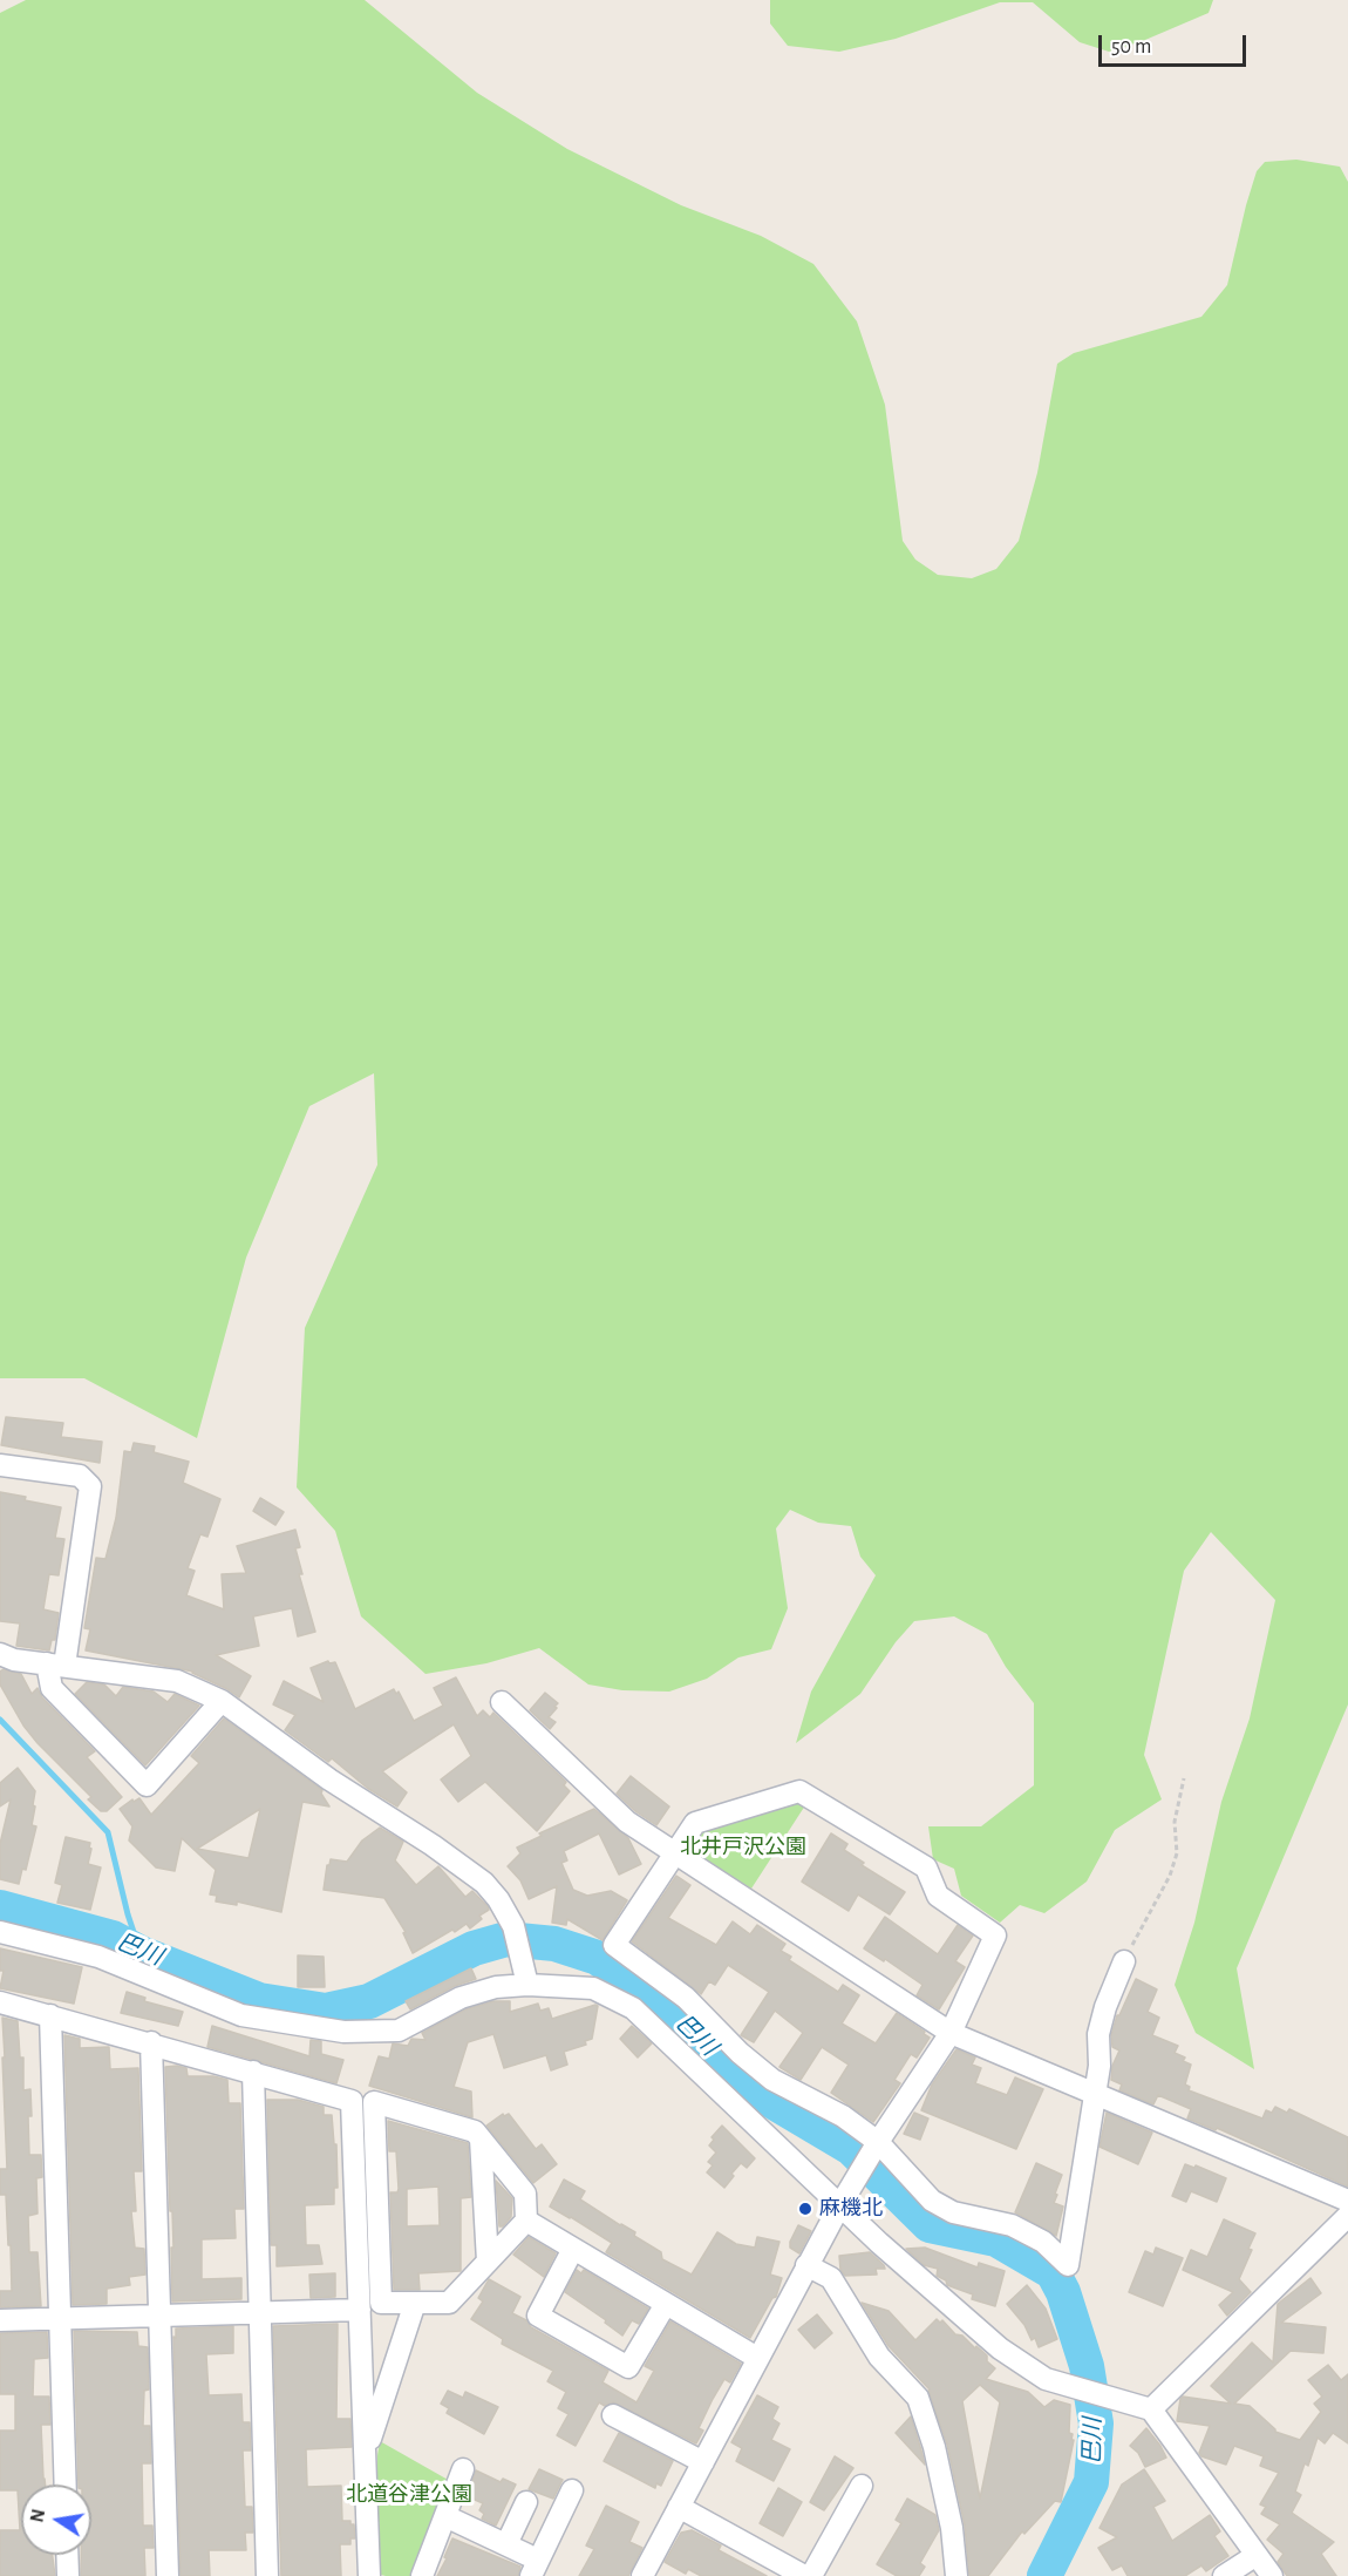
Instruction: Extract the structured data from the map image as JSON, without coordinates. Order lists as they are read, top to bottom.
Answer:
{
  "water": ["巴川"],
  "parks": ["北井戸沢公園", "北道谷津公園"],
  "places": ["麻機北"],
  "scale_bar": "50 m",
  "north": "left"
}
